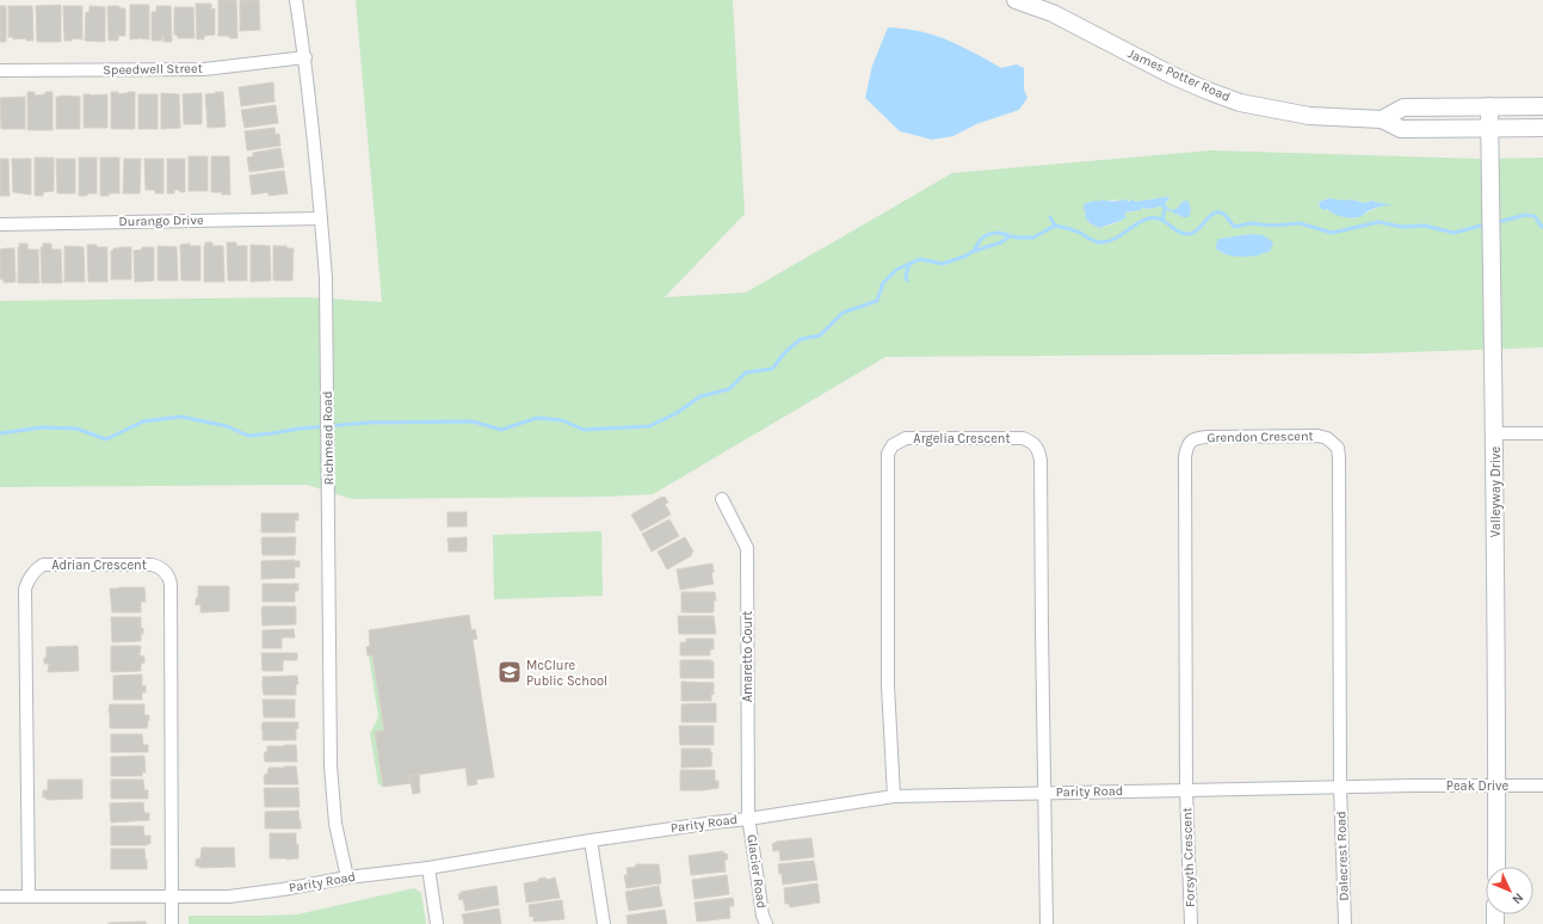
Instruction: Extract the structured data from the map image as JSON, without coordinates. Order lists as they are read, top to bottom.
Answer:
{
  "streets": {
    "street": [
      "Speedwell Street",
      "James Potter Road",
      "Durango Drive",
      "Grendon Crescent",
      "Richmead Road",
      "Argelia Crescent",
      "Valleyway Drive",
      "Adrian Crescent",
      "Amaretto Court",
      "Peak Drive",
      "Parity Road",
      "Dalecrest Road",
      "Forsyth Crescent",
      "Glacier Road"
    ]
  },
  "crossings": [
    ["Speedwell Street", "Richmead Road"],
    ["James Potter Road", "Valleyway Drive"],
    ["Durango Drive", "Richmead Road"],
    ["Grendon Crescent", "Parity Road"],
    ["Grendon Crescent", "Dalecrest Road"],
    ["Grendon Crescent", "Forsyth Crescent"],
    ["Richmead Road", "Parity Road"],
    ["Argelia Crescent", "Parity Road"],
    ["Valleyway Drive", "Peak Drive"],
    ["Adrian Crescent", "Parity Road"],
    ["Amaretto Court", "Parity Road"],
    ["Amaretto Court", "Glacier Road"],
    ["Peak Drive", "Parity Road"],
    ["Parity Road", "Dalecrest Road"],
    ["Parity Road", "Forsyth Crescent"],
    ["Parity Road", "Glacier Road"]
  ],
  "places": {
    "school or university": ["McClure Public School"]
  },
  "north": "bottom right"
}
